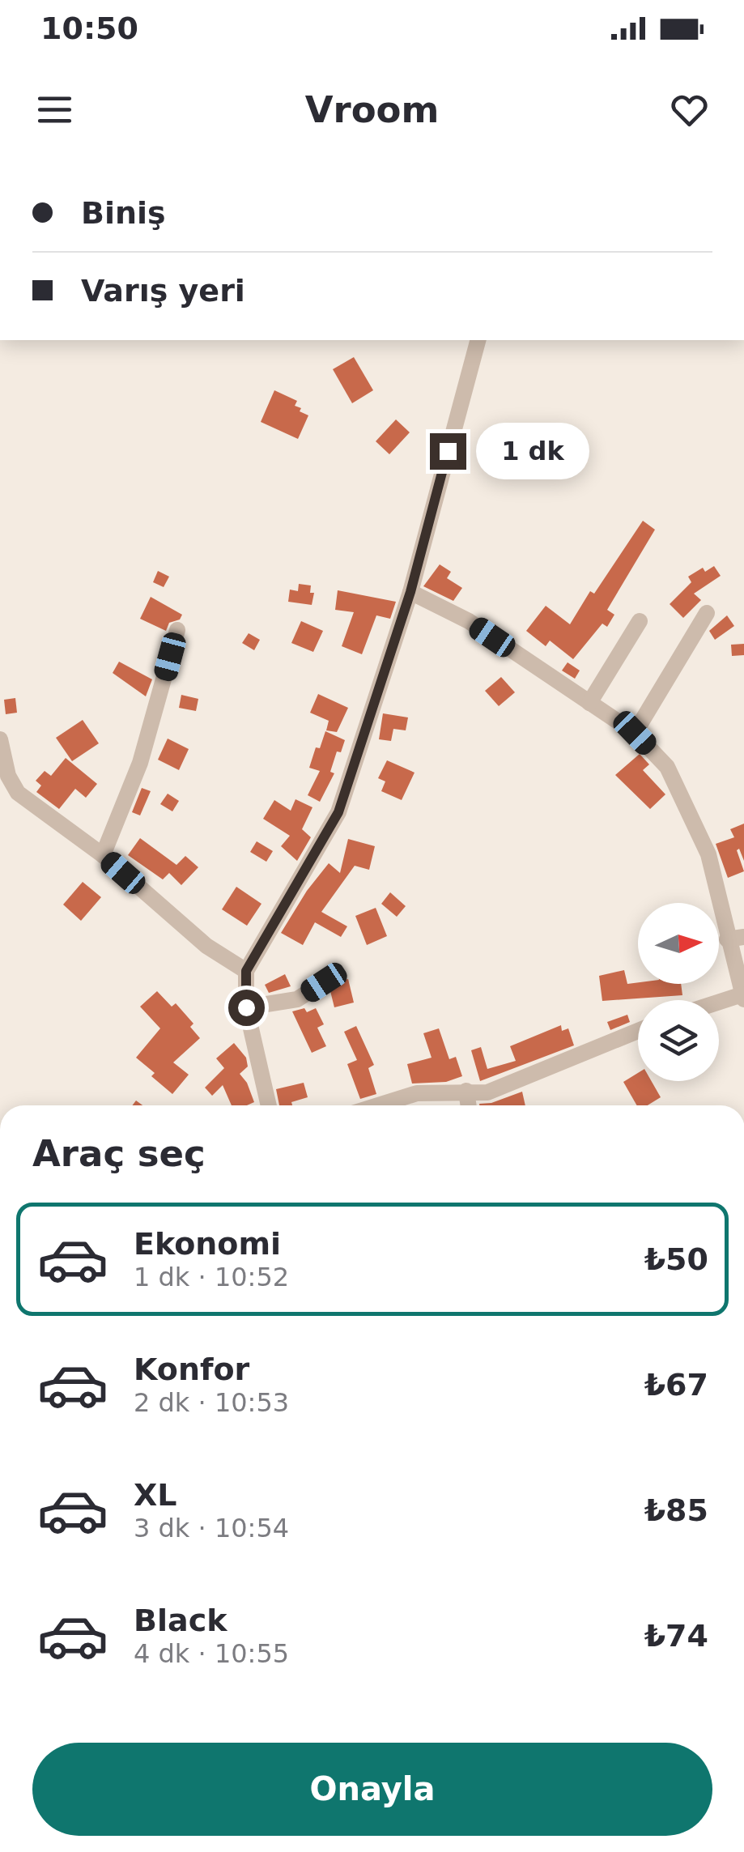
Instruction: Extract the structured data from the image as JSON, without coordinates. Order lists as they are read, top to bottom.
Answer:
{
  "north": "right",
  "page": {
    "status": "10:50",
    "header": "Vroom",
    "banner": ["Biniş", "Varış yeri"],
    "bubble": "1 dk",
    "heading": "Araç seç",
    "list": [
      {
        "name": "Ekonomi",
        "note": "1 dk · 10:52",
        "value": "₺50"
      },
      {
        "name": "Konfor",
        "note": "2 dk · 10:53",
        "value": "₺67"
      },
      {
        "name": "XL",
        "note": "3 dk · 10:54",
        "value": "₺85"
      },
      {
        "name": "Black",
        "note": "4 dk · 10:55",
        "value": "₺74"
      }
    ],
    "buttons": "Onayla"
  }
}
